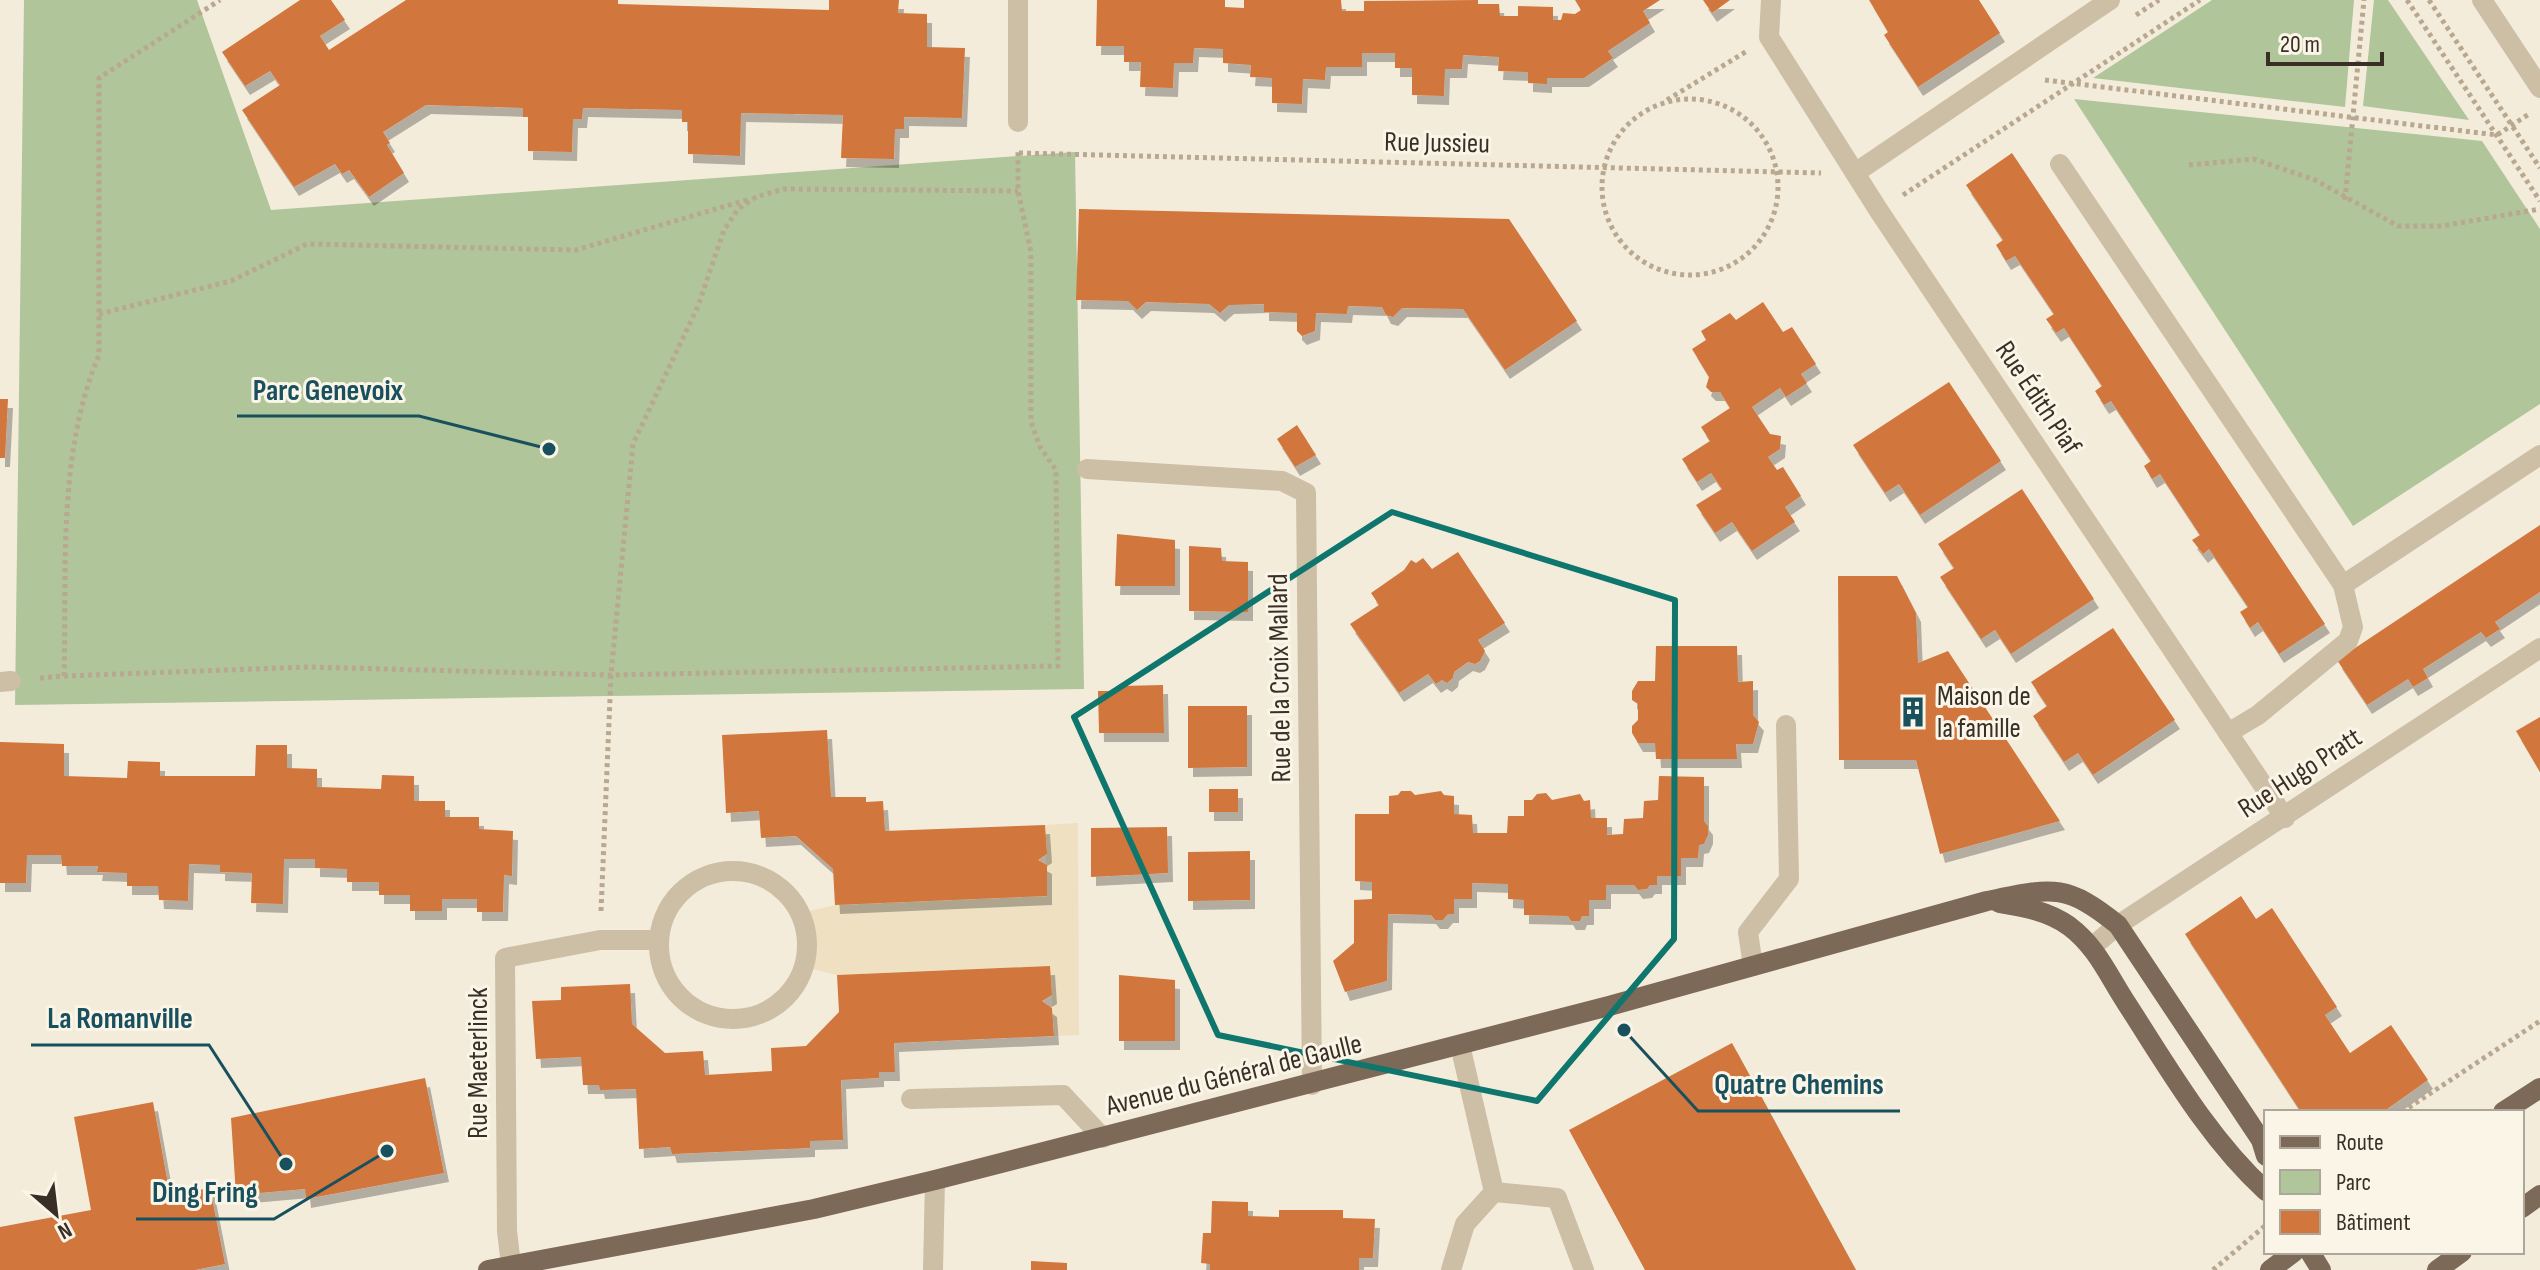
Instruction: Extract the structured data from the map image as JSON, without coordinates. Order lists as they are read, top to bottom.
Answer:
{
  "streets": {
    "main road": ["Avenue du Général de Gaulle"],
    "street": [
      "Rue Édith Piaf",
      "Rue de la Croix Mallard",
      "Rue Hugo Pratt",
      "Rue Maeterlinck"
    ],
    "path": ["Rue Jussieu"]
  },
  "crossings": [
    ["Rue Jussieu", "Rue Édith Piaf"],
    ["Rue Édith Piaf", "Rue Hugo Pratt"],
    ["Rue de la Croix Mallard", "Avenue du Général de Gaulle"],
    ["Rue Hugo Pratt", "Avenue du Général de Gaulle"],
    ["Rue Maeterlinck", "Avenue du Général de Gaulle"]
  ],
  "places": {
    "other": [
      "Parc Genevoix",
      "Quatre Chemins",
      "Ding Fring",
      "La Romanville"
    ],
    "building": ["Maison de la famille"]
  },
  "legend": ["Route", "Parc", "Bâtiment"],
  "scale_bar": "20 m",
  "north": "bottom right"
}
